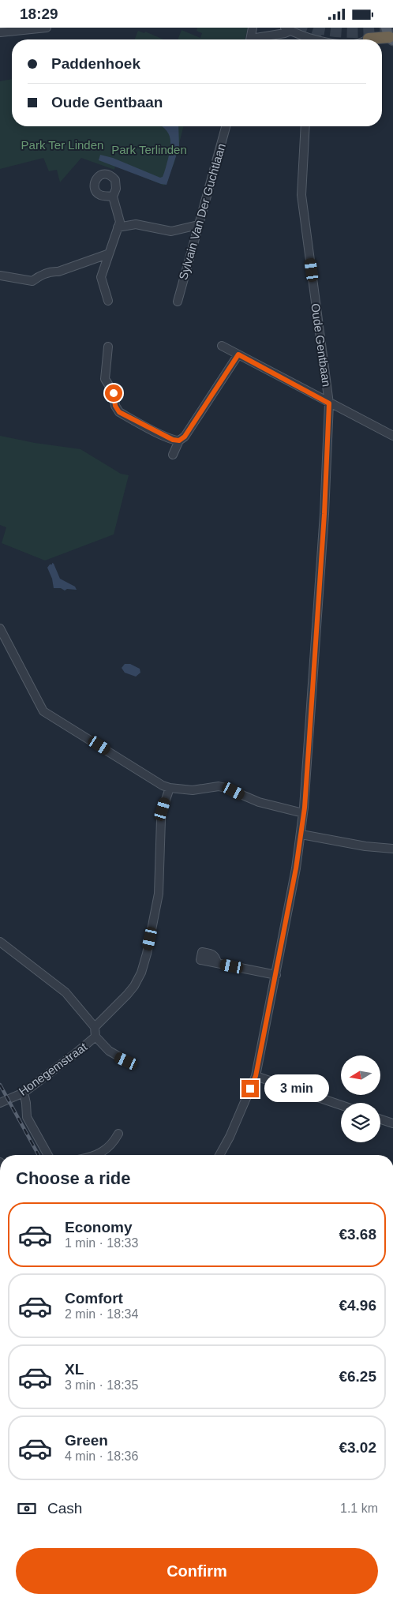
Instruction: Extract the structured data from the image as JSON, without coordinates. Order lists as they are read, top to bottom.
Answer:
{
  "streets": {
    "street": ["Sylvain Van Der Guchtlaan", "Oude Gentbaan", "Honegemstraat"]
  },
  "parks": ["Park Ter Linden", "Park Terlinden"],
  "north": "left",
  "page": {
    "status": "18:29",
    "banner": ["Paddenhoek", "Oude Gentbaan"],
    "bubble": "3 min",
    "heading": "Choose a ride",
    "list": [
      {
        "name": "Economy",
        "note": "1 min · 18:33",
        "value": "€3.68"
      },
      {
        "name": "Comfort",
        "note": "2 min · 18:34",
        "value": "€4.96"
      },
      {
        "name": "XL",
        "note": "3 min · 18:35",
        "value": "€6.25"
      },
      {
        "name": "Green",
        "note": "4 min · 18:36",
        "value": "€3.02"
      }
    ],
    "pay": ["Cash", "1.1 km"],
    "buttons": "Confirm"
  }
}
